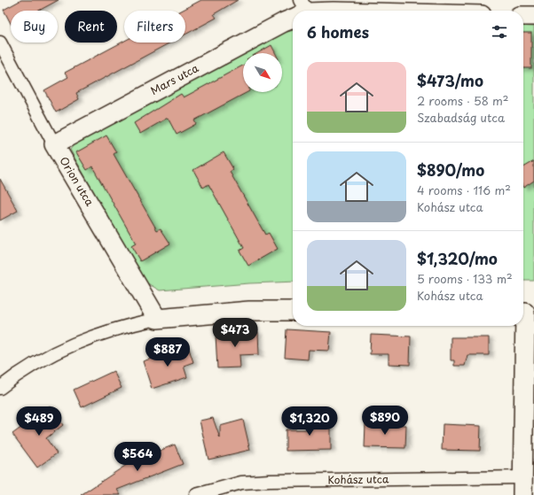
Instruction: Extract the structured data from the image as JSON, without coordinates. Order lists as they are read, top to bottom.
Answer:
{
  "streets": {
    "street": ["Mars utca", "Orion utca", "Kohász utca"]
  },
  "crossings": [
    ["Mars utca", "Orion utca"]
  ],
  "north": "bottom right",
  "page": {
    "chip": ["Buy", "Rent", "Filters"],
    "heading": "6 homes",
    "list": [
      {
        "name": "$473/mo",
        "note": "2 rooms · 58 m² · Szabadság utca"
      },
      {
        "name": "$890/mo",
        "note": "4 rooms · 116 m² · Kohász utca"
      },
      {
        "name": "$1,320/mo",
        "note": "5 rooms · 133 m² · Kohász utca"
      }
    ],
    "price": [
      "$473",
      "$887",
      "$890",
      "$489",
      "$1,320",
      "$564"
    ]
  }
}
